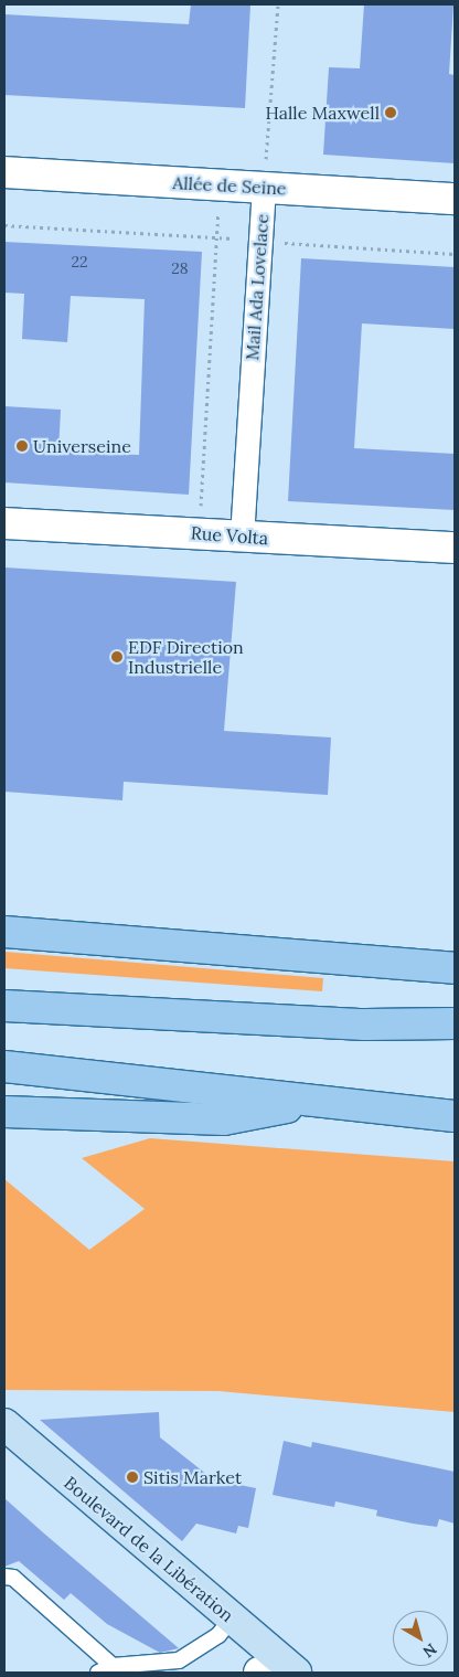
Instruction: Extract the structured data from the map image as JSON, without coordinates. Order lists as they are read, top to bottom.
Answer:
{
  "streets": {
    "main road": ["Boulevard de la Libération"],
    "street": ["Allée de Seine", "Mail Ada Lovelace", "Rue Volta"]
  },
  "crossings": [
    ["Allée de Seine", "Mail Ada Lovelace"],
    ["Mail Ada Lovelace", "Rue Volta"]
  ],
  "places": [
    "Halle Maxwell",
    "Universeine",
    "EDF Direction Industrielle",
    "Sitis Market"
  ],
  "house_numbers": ["22", "28"],
  "north": "bottom right"
}
